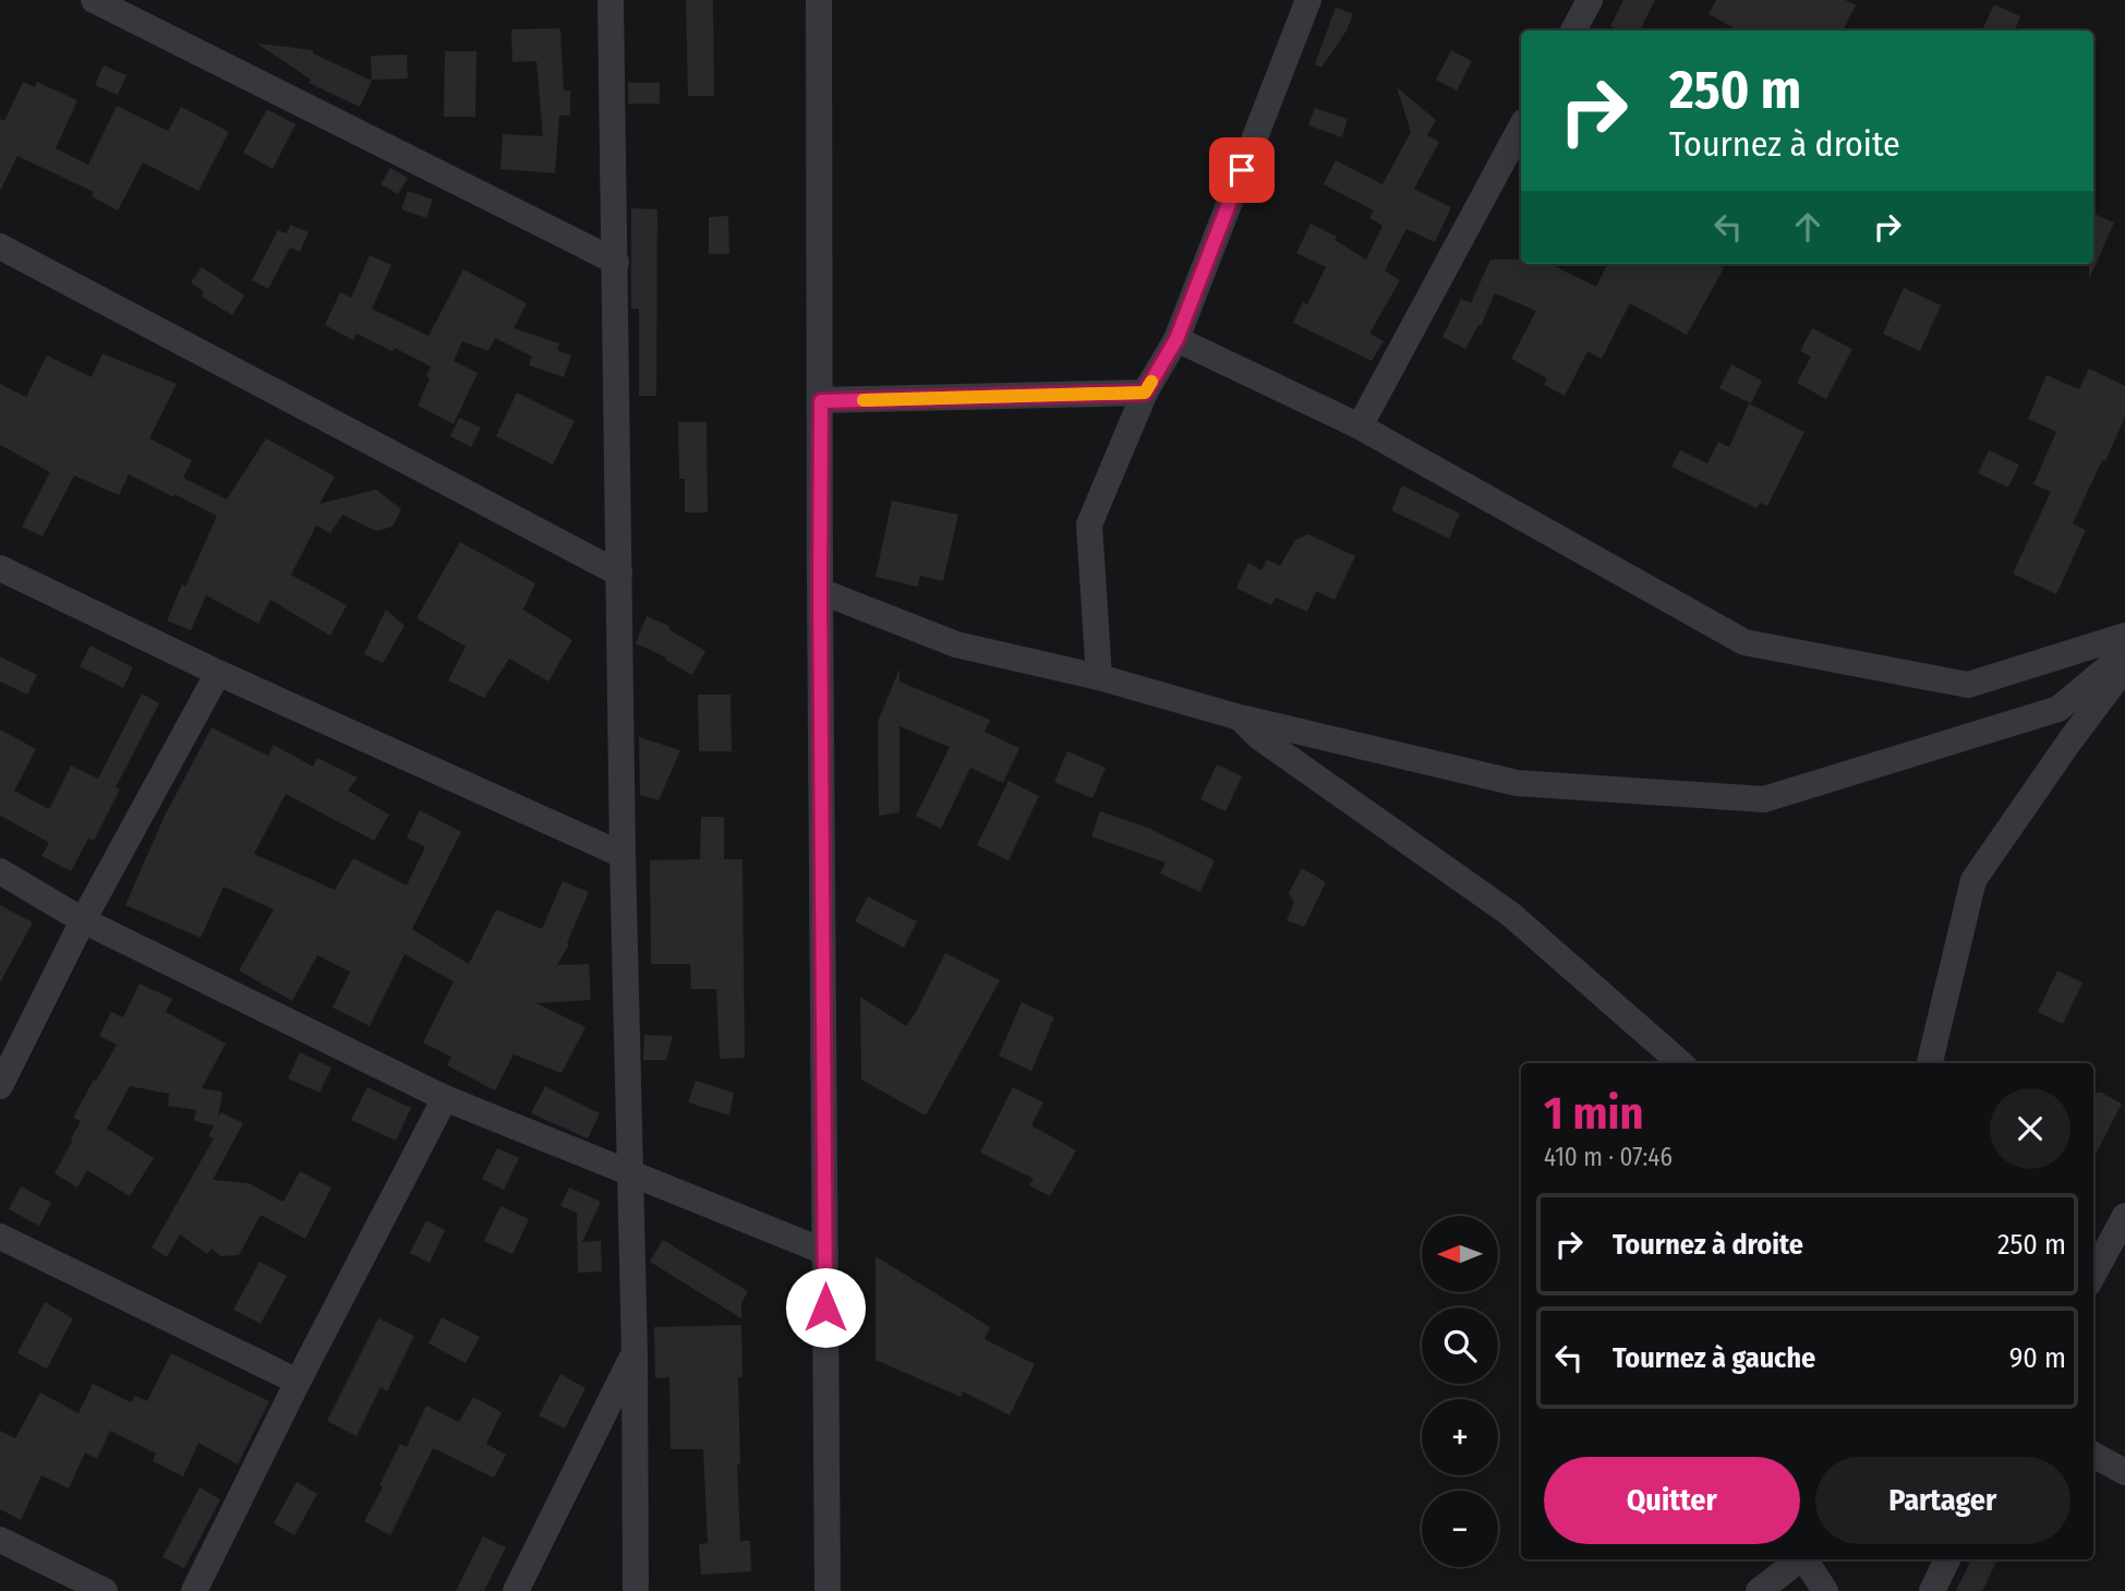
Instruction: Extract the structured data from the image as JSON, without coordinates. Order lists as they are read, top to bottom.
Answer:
{
  "north": "left",
  "page": {
    "turn": ["250 m", "Tournez à droite"],
    "heading": ["1 min", "410 m · 07:46"],
    "list": [
      {
        "name": "Tournez à droite",
        "value": "250 m"
      },
      {
        "name": "Tournez à gauche",
        "value": "90 m"
      }
    ],
    "map_buttons": ["+", "−"],
    "buttons": ["Quitter", "Partager"]
  }
}
